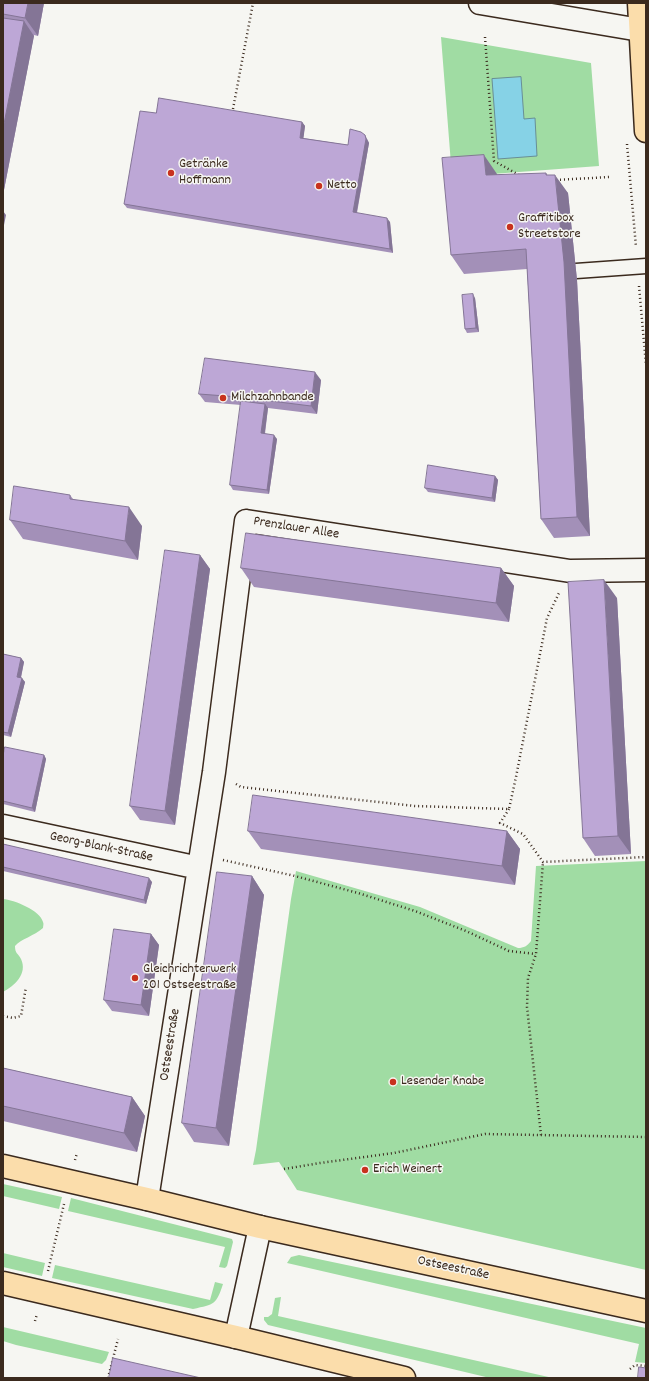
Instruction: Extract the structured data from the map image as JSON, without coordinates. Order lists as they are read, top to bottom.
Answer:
{
  "streets": {
    "main road": ["Ostseestraße"],
    "street": ["Prenzlauer Allee", "Georg-Blank-Straße"]
  },
  "crossings": [
    ["Prenzlauer Allee", "Georg-Blank-Straße"],
    ["Prenzlauer Allee", "Ostseestraße"],
    ["Georg-Blank-Straße", "Ostseestraße"]
  ],
  "places": [
    "Getränke Hoffmann",
    "Netto",
    "Graffitibox Streetstore",
    "Milchzahnbande",
    "Gleichrichterwerk 201 Ostseestraße",
    "Lesender Knabe",
    "Erich Weinert"
  ]
}
